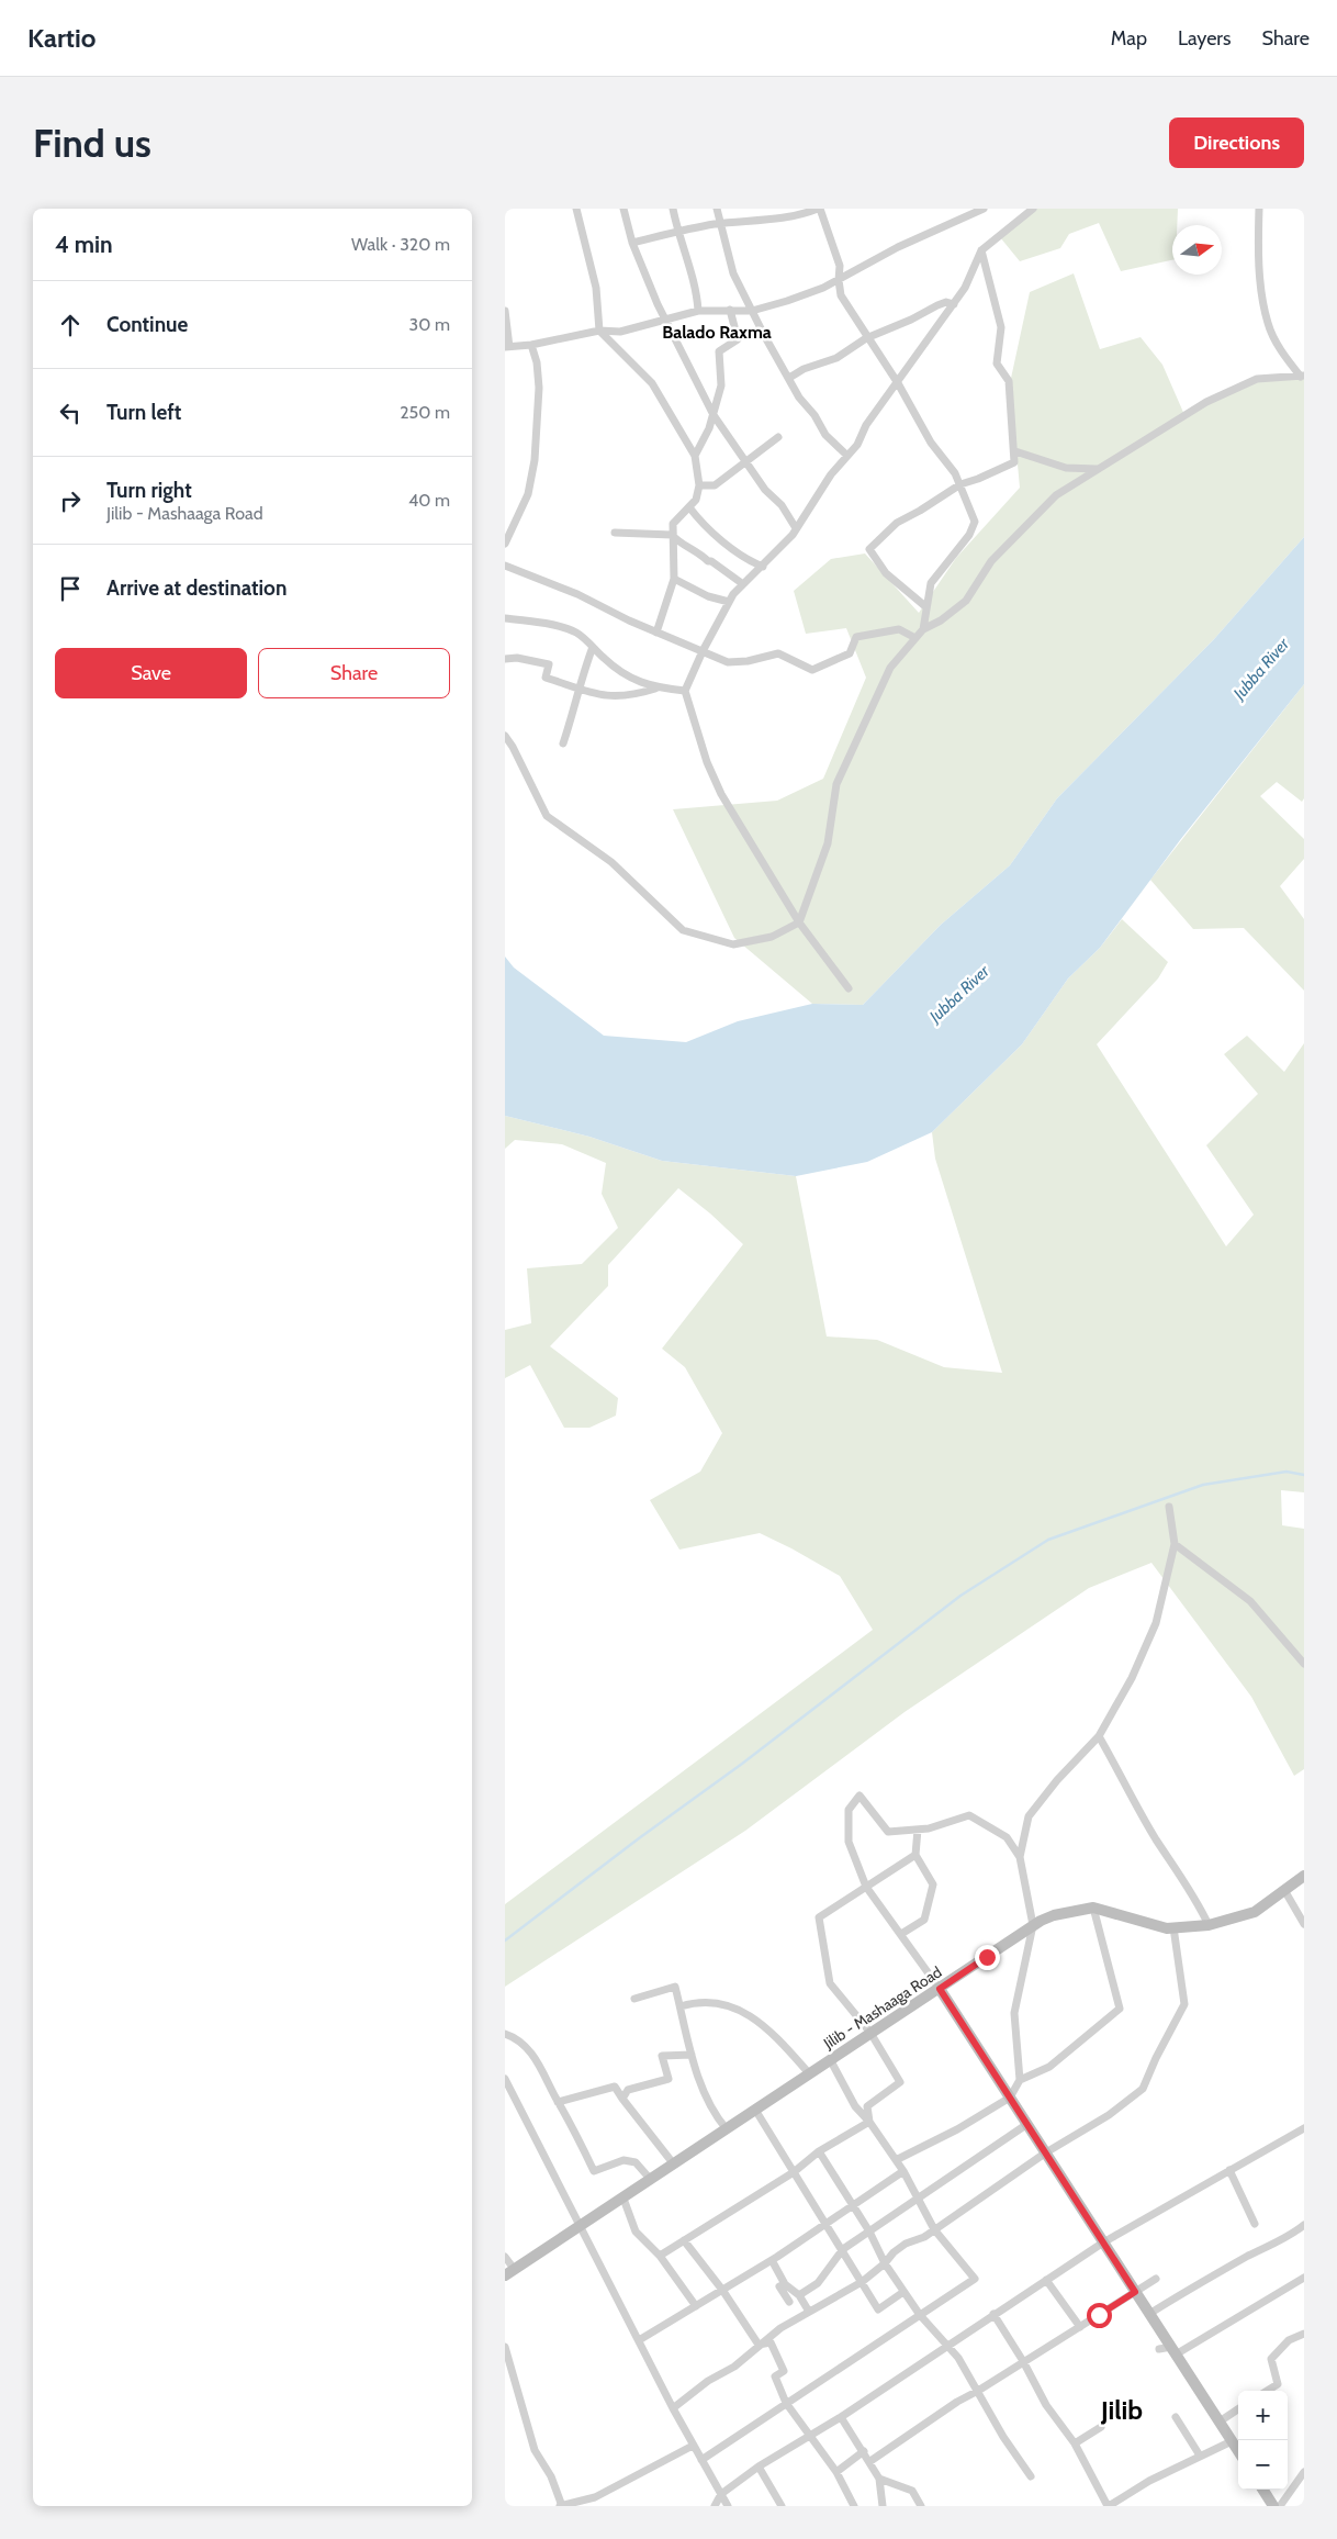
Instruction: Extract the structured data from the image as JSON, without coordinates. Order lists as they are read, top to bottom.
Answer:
{
  "streets": {
    "main road": ["Jilib - Mashaaga Road"]
  },
  "districts": ["Balado Raxma", "Jilib"],
  "water": ["Jubba River"],
  "north": "right",
  "page": {
    "header": "Kartio",
    "nav": ["Map", "Layers", "Share"],
    "buttons": [
      "Directions",
      ["Save", "Share"]
    ],
    "title": "Find us",
    "heading": ["4 min", "Walk · 320 m"],
    "list": [
      ["Continue", "30 m"],
      ["Turn left", "250 m"],
      ["Turn right", "Jilib - Mashaaga Road", "40 m"],
      "Arrive at destination"
    ],
    "map_buttons": ["+", "−"]
  }
}
